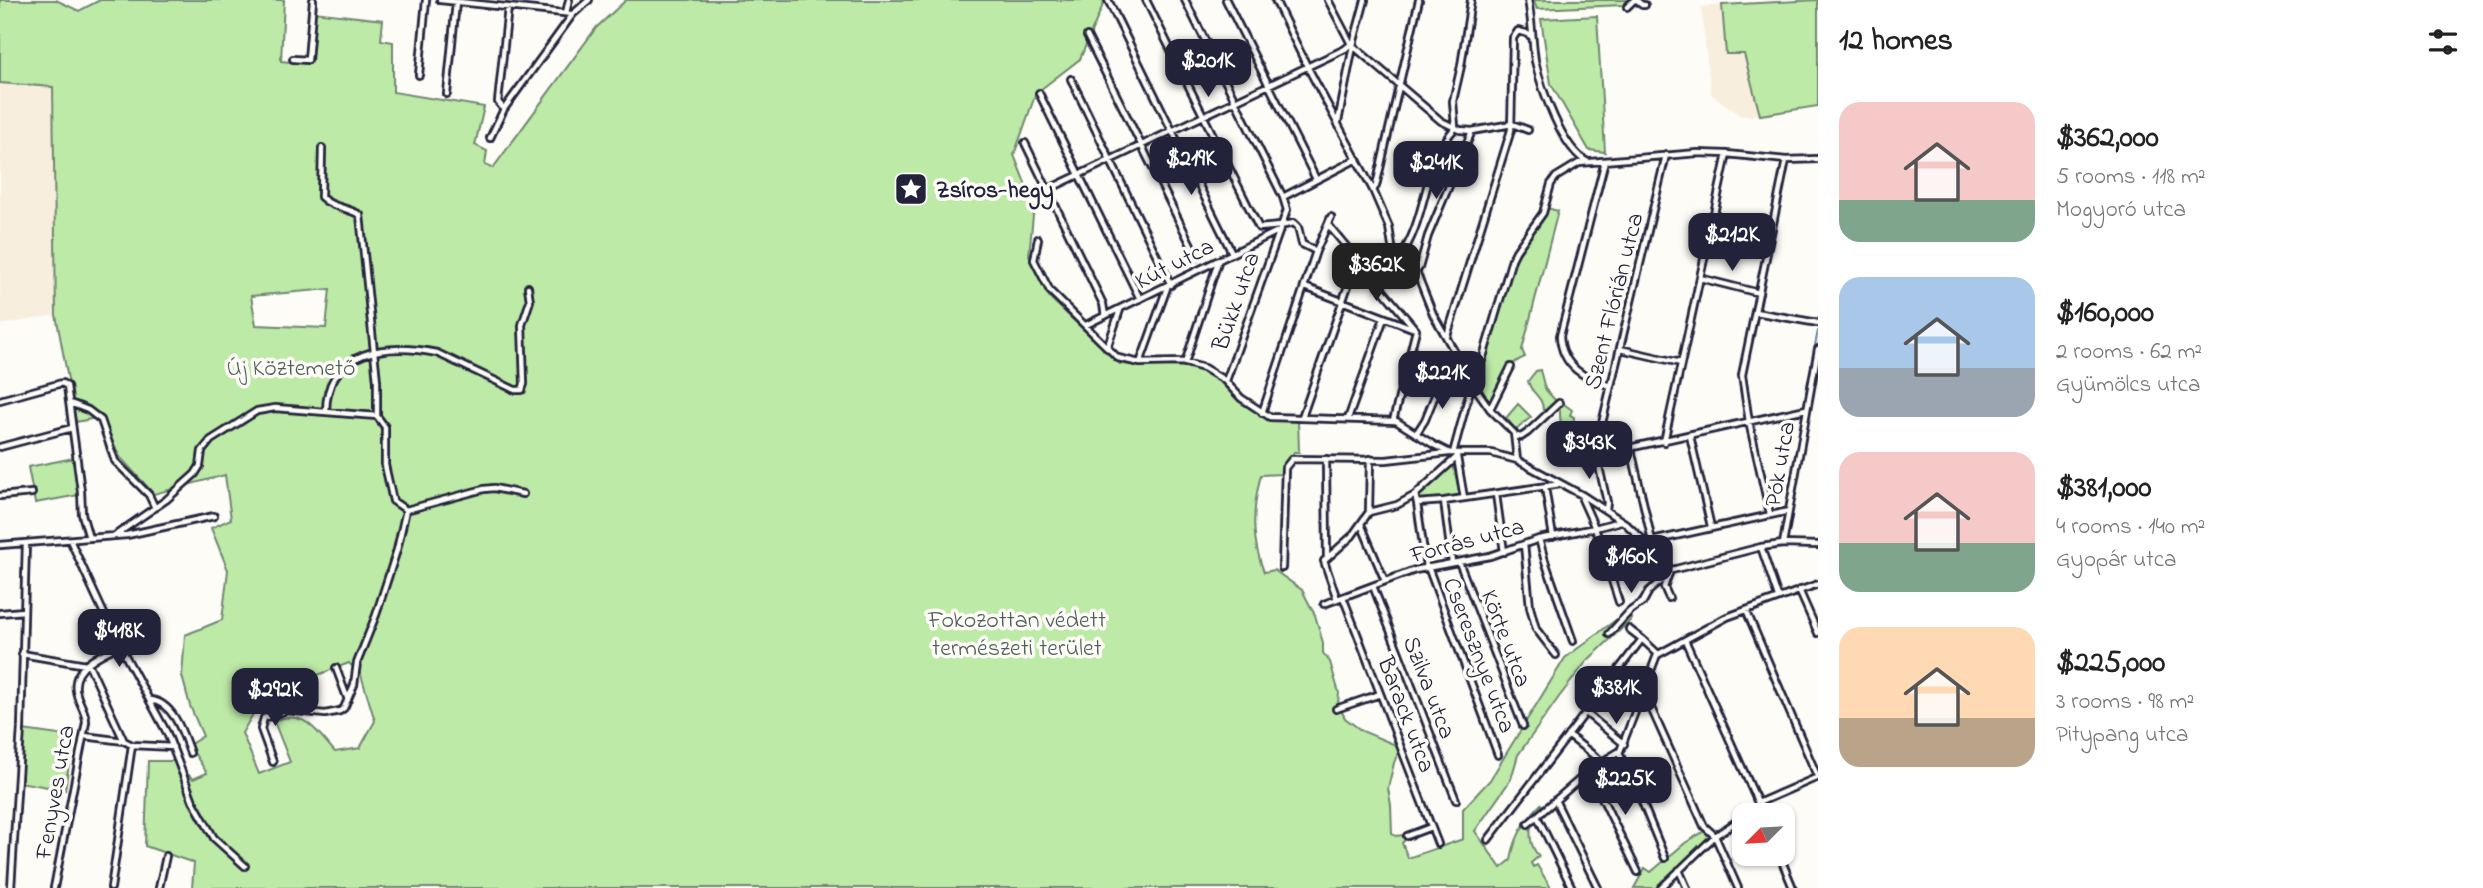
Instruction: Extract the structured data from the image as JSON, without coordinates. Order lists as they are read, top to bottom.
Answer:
{
  "streets": {
    "street": [
      "Kút utca",
      "Bükk utca",
      "Szent Flórián utca",
      "Pók utca",
      "Forrás utca",
      "Körte utca",
      "Cseresznye utca",
      "Szilva utca",
      "Barack utca",
      "Fenyves utca"
    ]
  },
  "crossings": [
    ["Kút utca", "Bükk utca"],
    ["Forrás utca", "Körte utca"],
    ["Forrás utca", "Cseresznye utca"],
    ["Forrás utca", "Szilva utca"],
    ["Forrás utca", "Barack utca"]
  ],
  "parks": ["Új Köztemető", "Fokozottan védett természeti terület"],
  "places": {
    "place": ["Zsíros-hegy"]
  },
  "north": "bottom left",
  "page": {
    "heading": "12 homes",
    "price": [
      "$201K",
      "$219K",
      "$241K",
      "$212K",
      "$362K",
      "$221K",
      "$343K",
      "$160K",
      "$418K",
      "$381K",
      "$292K",
      "$225K"
    ],
    "list": [
      {
        "name": "$362,000",
        "note": "5 rooms · 118 m² · Mogyoró utca"
      },
      {
        "name": "$160,000",
        "note": "2 rooms · 62 m² · Gyümölcs utca"
      },
      {
        "name": "$381,000",
        "note": "4 rooms · 140 m² · Gyopár utca"
      },
      {
        "name": "$225,000",
        "note": "3 rooms · 98 m² · Pitypang utca"
      }
    ]
  }
}
